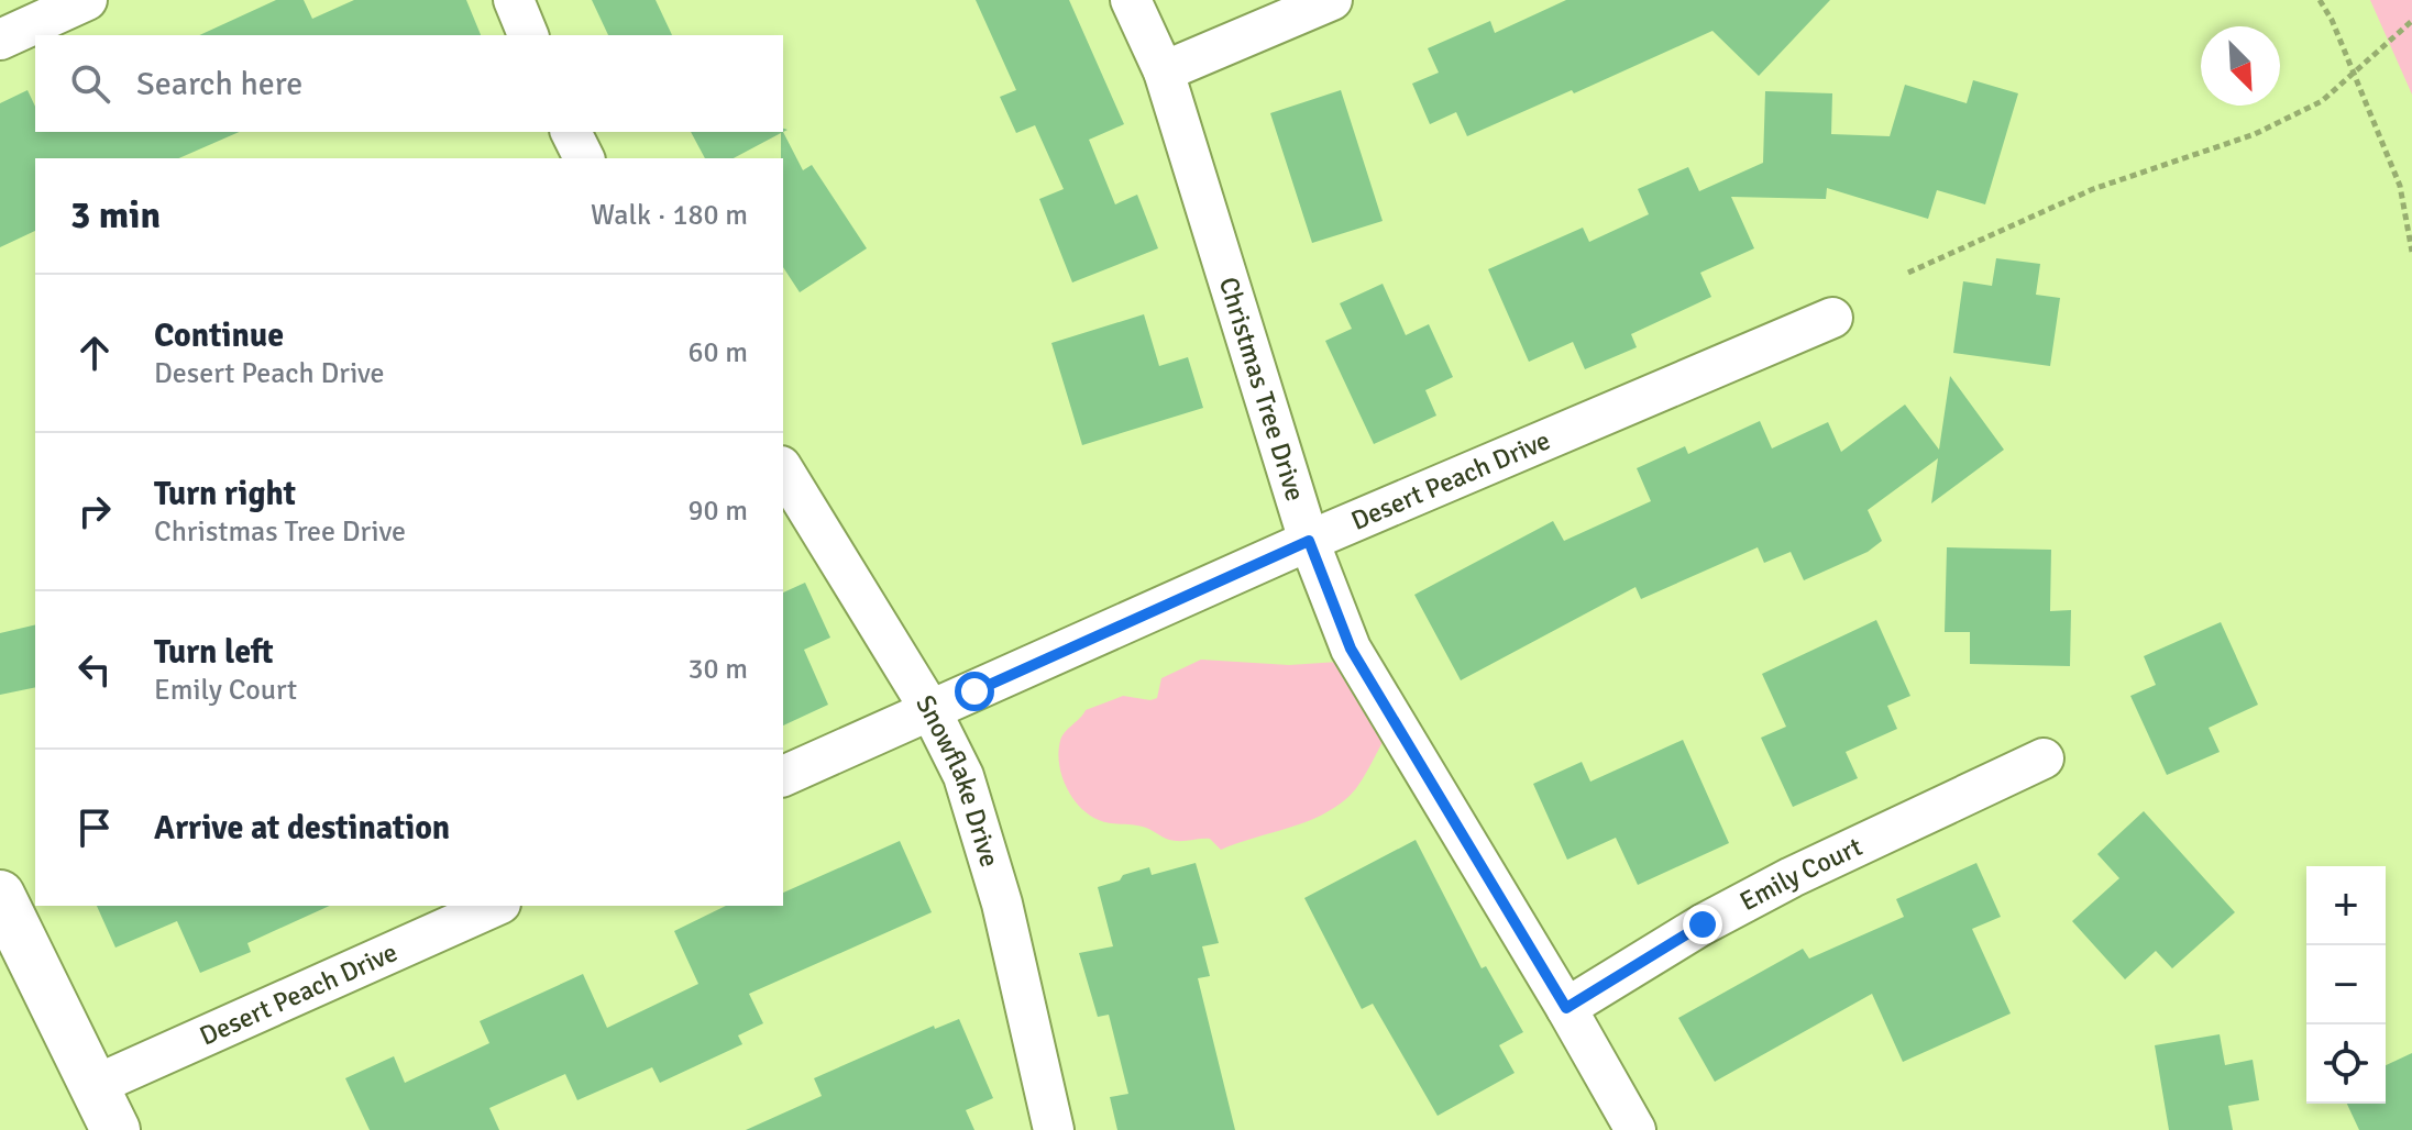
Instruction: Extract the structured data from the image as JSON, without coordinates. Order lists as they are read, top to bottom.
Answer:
{
  "streets": {
    "street": [
      "Christmas Tree Drive",
      "Desert Peach Drive",
      "Snowflake Drive",
      "Emily Court"
    ]
  },
  "crossings": [
    ["Christmas Tree Drive", "Desert Peach Drive"],
    ["Christmas Tree Drive", "Emily Court"],
    ["Desert Peach Drive", "Snowflake Drive"]
  ],
  "north": "bottom right",
  "page": {
    "search": "Search here",
    "heading": ["3 min", "Walk · 180 m"],
    "list": [
      ["Continue", "Desert Peach Drive", "60 m"],
      ["Turn right", "Christmas Tree Drive", "90 m"],
      ["Turn left", "Emily Court", "30 m"],
      "Arrive at destination"
    ],
    "map_buttons": ["+", "−"]
  }
}
